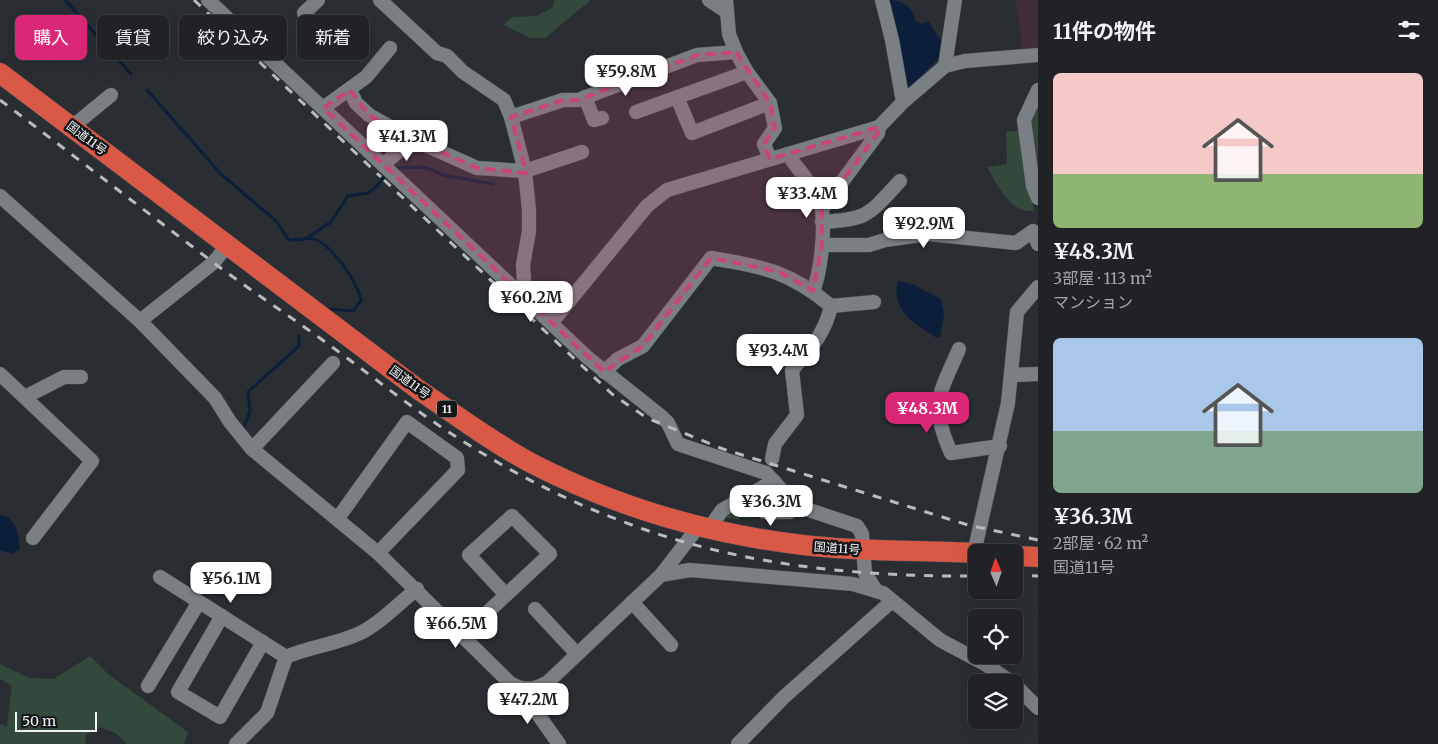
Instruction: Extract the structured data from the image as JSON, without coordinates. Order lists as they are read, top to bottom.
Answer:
{
  "streets": {
    "highway": ["国道11号", "11"]
  },
  "scale_bar": "50 m",
  "north": "top",
  "page": {
    "heading": "11件の物件",
    "chip": [
      "購入",
      "賃貸",
      "絞り込み",
      "新着"
    ],
    "price": [
      "¥59.8M",
      "¥41.3M",
      "¥33.4M",
      "¥92.9M",
      "¥60.2M",
      "¥93.4M",
      "¥48.3M",
      "¥36.3M",
      "¥56.1M",
      "¥66.5M",
      "¥47.2M"
    ],
    "list": [
      {
        "name": "¥48.3M",
        "note": "3部屋 · 113 m² · マンション"
      },
      {
        "name": "¥36.3M",
        "note": "2部屋 · 62 m² · 国道11号"
      }
    ],
    "scale": "50 m"
  }
}
